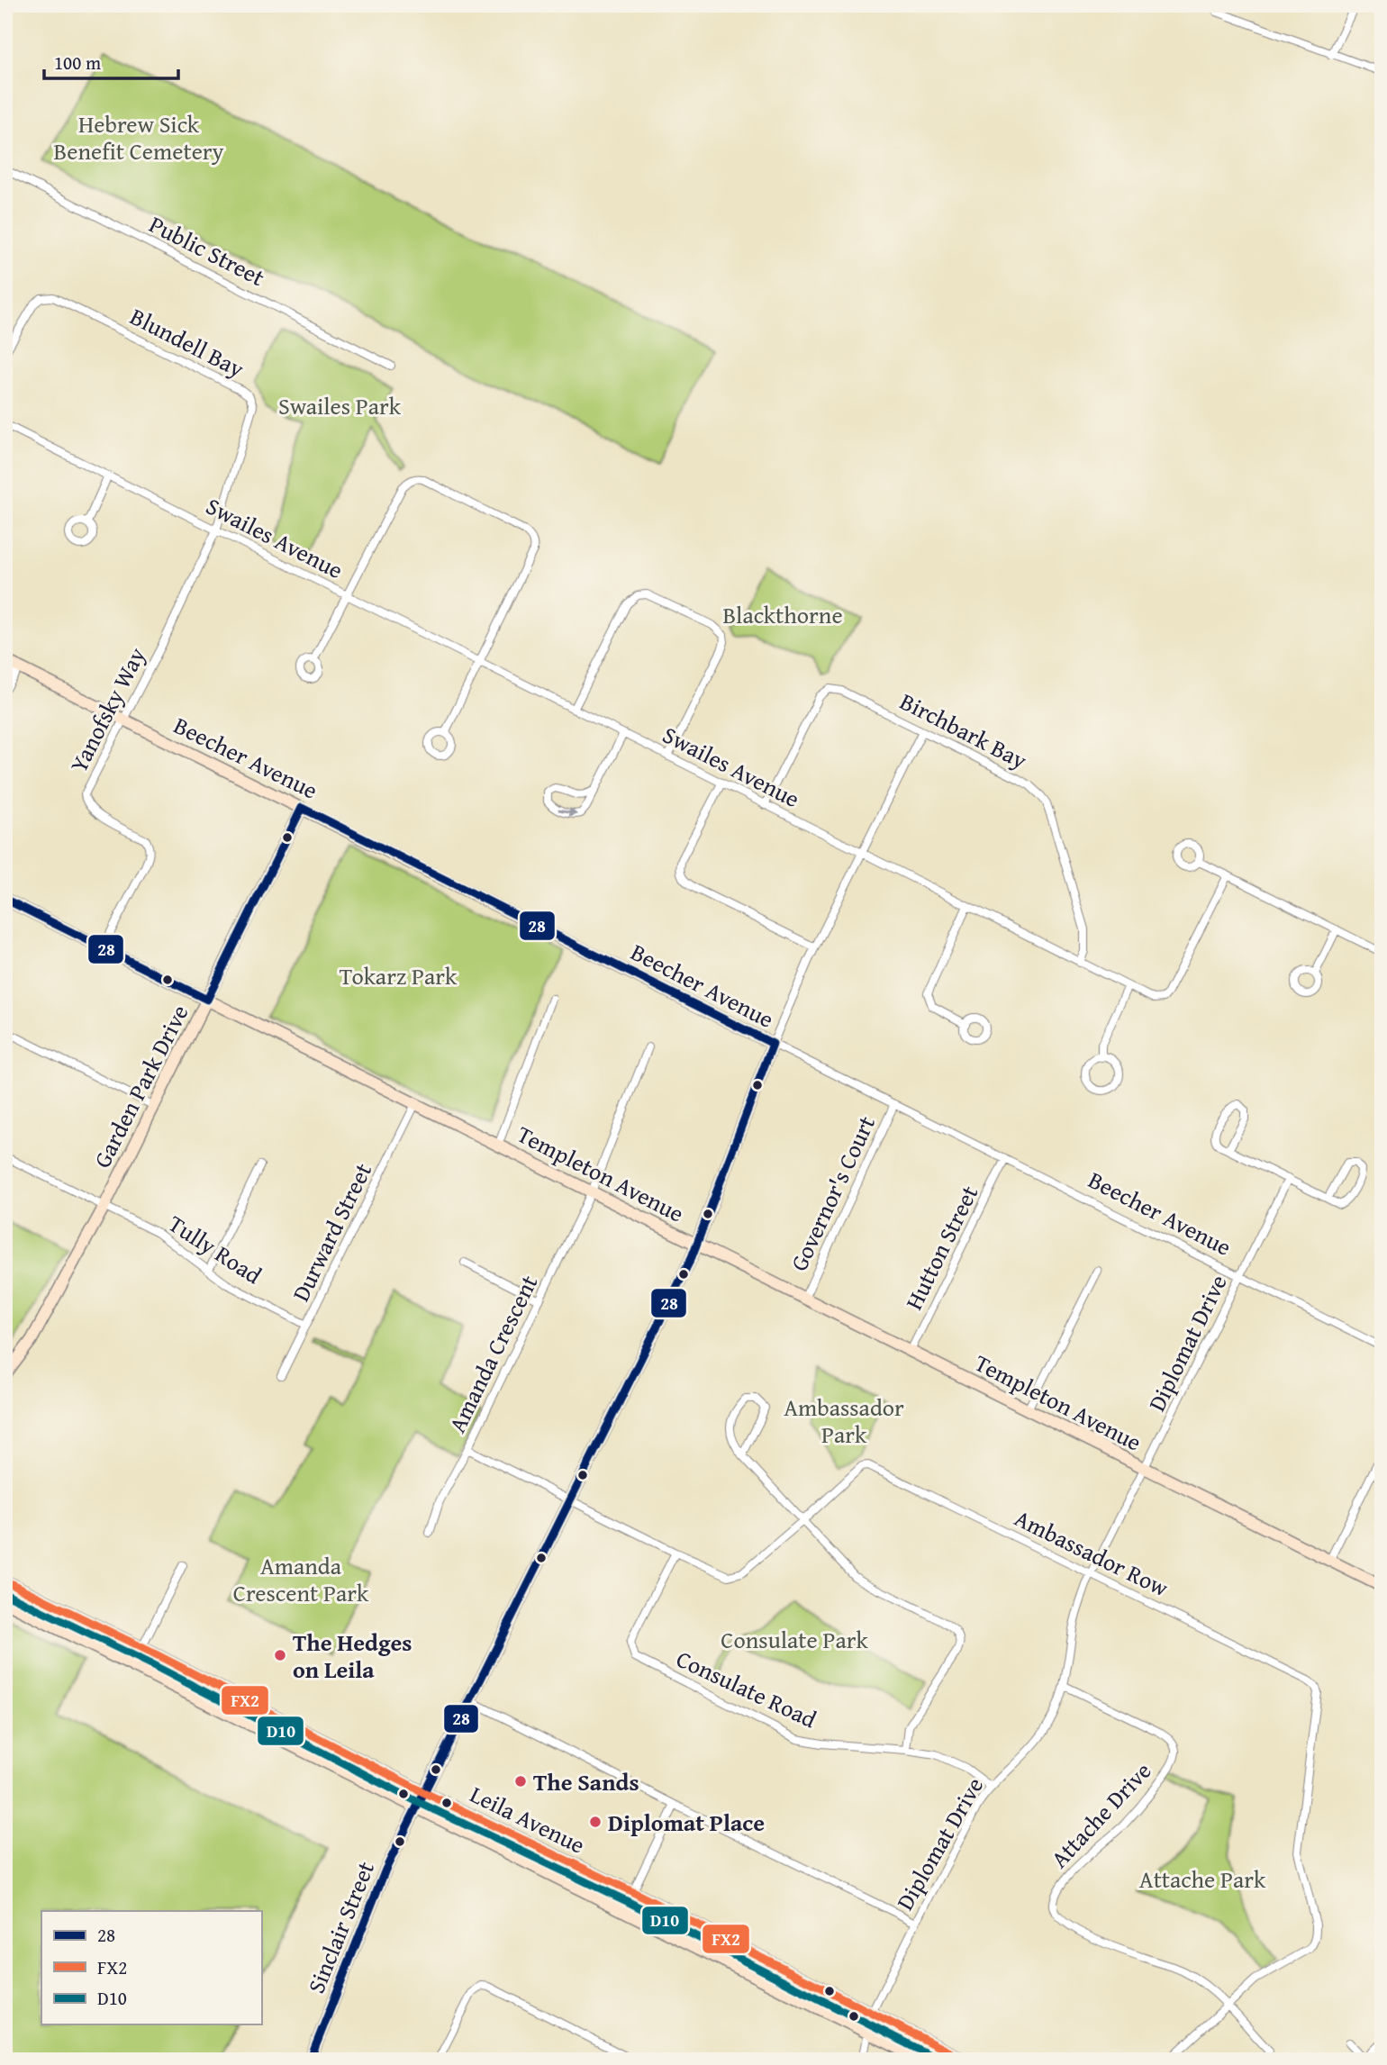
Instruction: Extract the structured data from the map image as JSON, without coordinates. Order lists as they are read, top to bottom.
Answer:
{
  "streets": {
    "street": [
      "Public Street",
      "Blundell Bay",
      "Swailes Avenue",
      "Yanofsky Way",
      "Birchbark Bay",
      "Beecher Avenue",
      "Garden Park Drive",
      "Templeton Avenue",
      "Governor's Court",
      "Durward Street",
      "Hutton Street",
      "Tully Road",
      "Diplomat Drive",
      "Amanda Crescent",
      "Ambassador Row",
      "Consulate Road",
      "Attache Drive",
      "Leila Avenue",
      "Sinclair Street"
    ]
  },
  "crossings": [
    ["Blundell Bay", "Swailes Avenue"],
    ["Blundell Bay", "Yanofsky Way"],
    ["Swailes Avenue", "Yanofsky Way"],
    ["Swailes Avenue", "Birchbark Bay"],
    ["Swailes Avenue", "Sinclair Street"],
    ["Yanofsky Way", "Beecher Avenue"],
    ["Yanofsky Way", "Templeton Avenue"],
    ["Birchbark Bay", "Sinclair Street"],
    ["Beecher Avenue", "Garden Park Drive"],
    ["Beecher Avenue", "Governor's Court"],
    ["Beecher Avenue", "Hutton Street"],
    ["Beecher Avenue", "Diplomat Drive"],
    ["Beecher Avenue", "Sinclair Street"],
    ["Garden Park Drive", "Templeton Avenue"],
    ["Garden Park Drive", "Tully Road"],
    ["Templeton Avenue", "Governor's Court"],
    ["Templeton Avenue", "Durward Street"],
    ["Templeton Avenue", "Hutton Street"],
    ["Templeton Avenue", "Diplomat Drive"],
    ["Templeton Avenue", "Amanda Crescent"],
    ["Templeton Avenue", "Sinclair Street"],
    ["Durward Street", "Tully Road"],
    ["Diplomat Drive", "Ambassador Row"],
    ["Diplomat Drive", "Consulate Road"],
    ["Diplomat Drive", "Attache Drive"],
    ["Diplomat Drive", "Leila Avenue"],
    ["Amanda Crescent", "Ambassador Row"],
    ["Ambassador Row", "Consulate Road"],
    ["Ambassador Row", "Attache Drive"],
    ["Ambassador Row", "Sinclair Street"],
    ["Leila Avenue", "Sinclair Street"]
  ],
  "parks": [
    "Hebrew Sick Benefit Cemetery",
    "Swailes Park",
    "Blackthorne",
    "Tokarz Park",
    "Ambassador Park",
    "Amanda Crescent Park",
    "Consulate Park",
    "Attache Park"
  ],
  "places": ["The Hedges on Leila", "The Sands", "Diplomat Place"],
  "lines": ["transit line 28", "transit line FX2", "transit line D10"],
  "legend": ["28", "FX2", "D10"],
  "scale_bar": "100 m"
}
